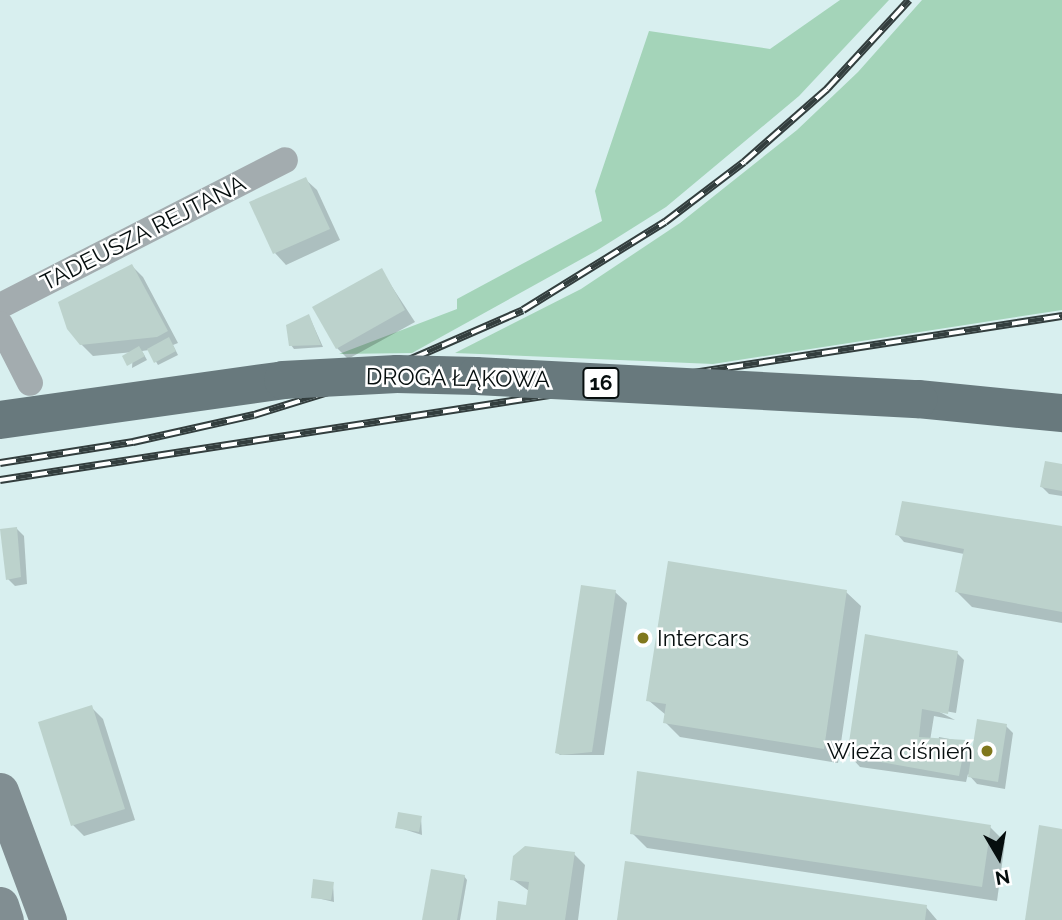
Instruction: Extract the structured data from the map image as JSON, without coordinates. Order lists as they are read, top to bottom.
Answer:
{
  "streets": {
    "main road": ["DROGA ŁĄKOWA", "16"],
    "street": ["TADEUSZA REJTANA"]
  },
  "places": ["Intercars", "Wieża ciśnień"],
  "north": "bottom"
}
